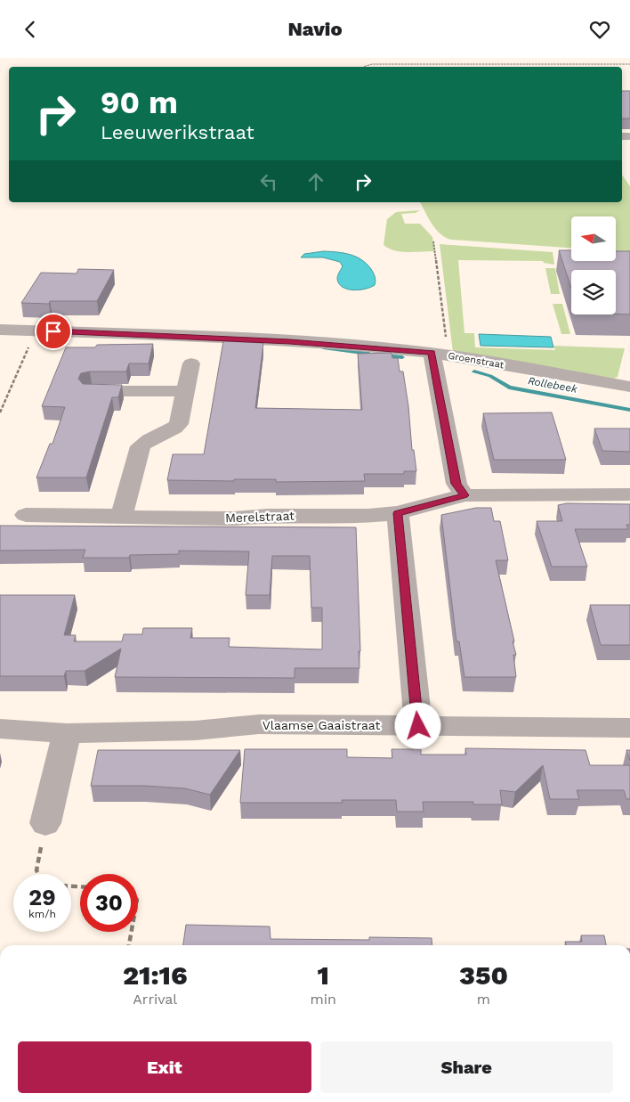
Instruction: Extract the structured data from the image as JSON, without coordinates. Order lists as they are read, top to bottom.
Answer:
{
  "streets": {
    "street": ["Groenstraat", "Merelstraat", "Vlaamse Gaaistraat"]
  },
  "water": ["Rollebeek"],
  "north": "left",
  "page": {
    "header": "Navio",
    "turn": ["90 m", "Leeuwerikstraat"],
    "speed": "29 km/h",
    "limit": "30",
    "eta": [
      "21:16",
      "Arrival",
      "1",
      "min",
      "350",
      "m"
    ],
    "buttons": ["Exit", "Share"]
  }
}
